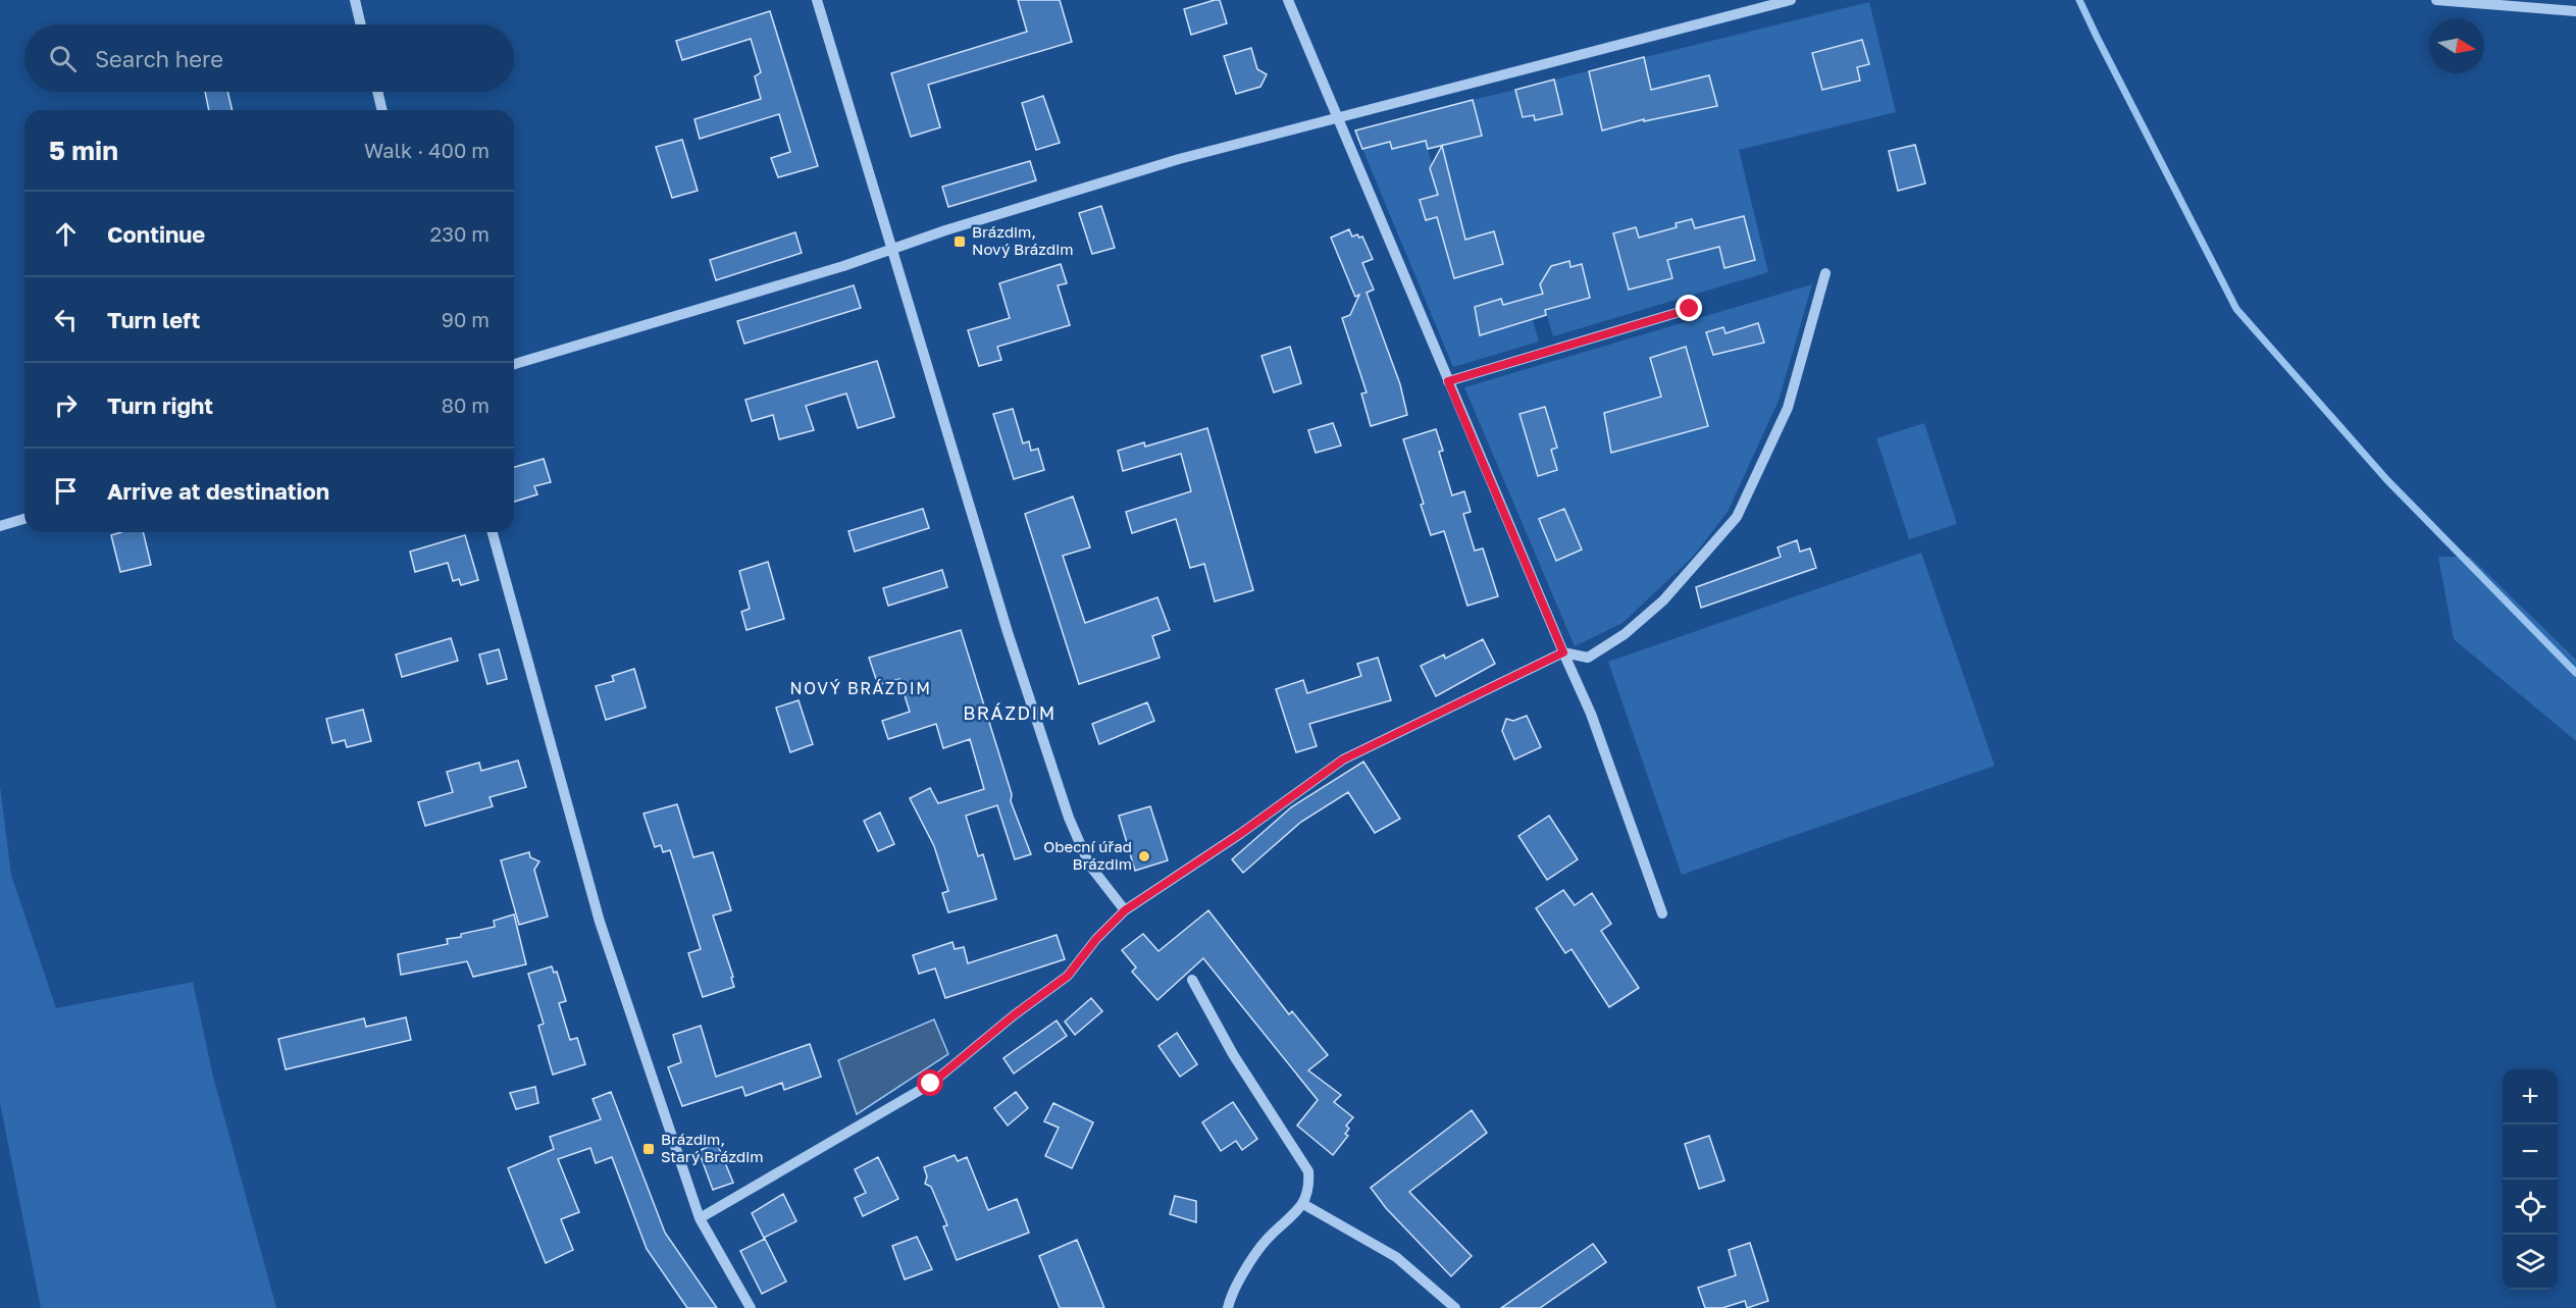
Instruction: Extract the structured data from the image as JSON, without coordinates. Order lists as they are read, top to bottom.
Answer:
{
  "districts": ["NOVÝ BRÁZDIM", "BRÁZDIM"],
  "places": {
    "transit": ["Brázdim, Nový Brázdim", "Brázdim, Starý Brázdim"],
    "other": ["Obecní úřad Brázdim"]
  },
  "north": "right",
  "page": {
    "search": "Search here",
    "heading": ["5 min", "Walk · 400 m"],
    "list": [
      ["Continue", "230 m"],
      ["Turn left", "90 m"],
      ["Turn right", "80 m"],
      "Arrive at destination"
    ],
    "map_buttons": ["+", "−"]
  }
}
